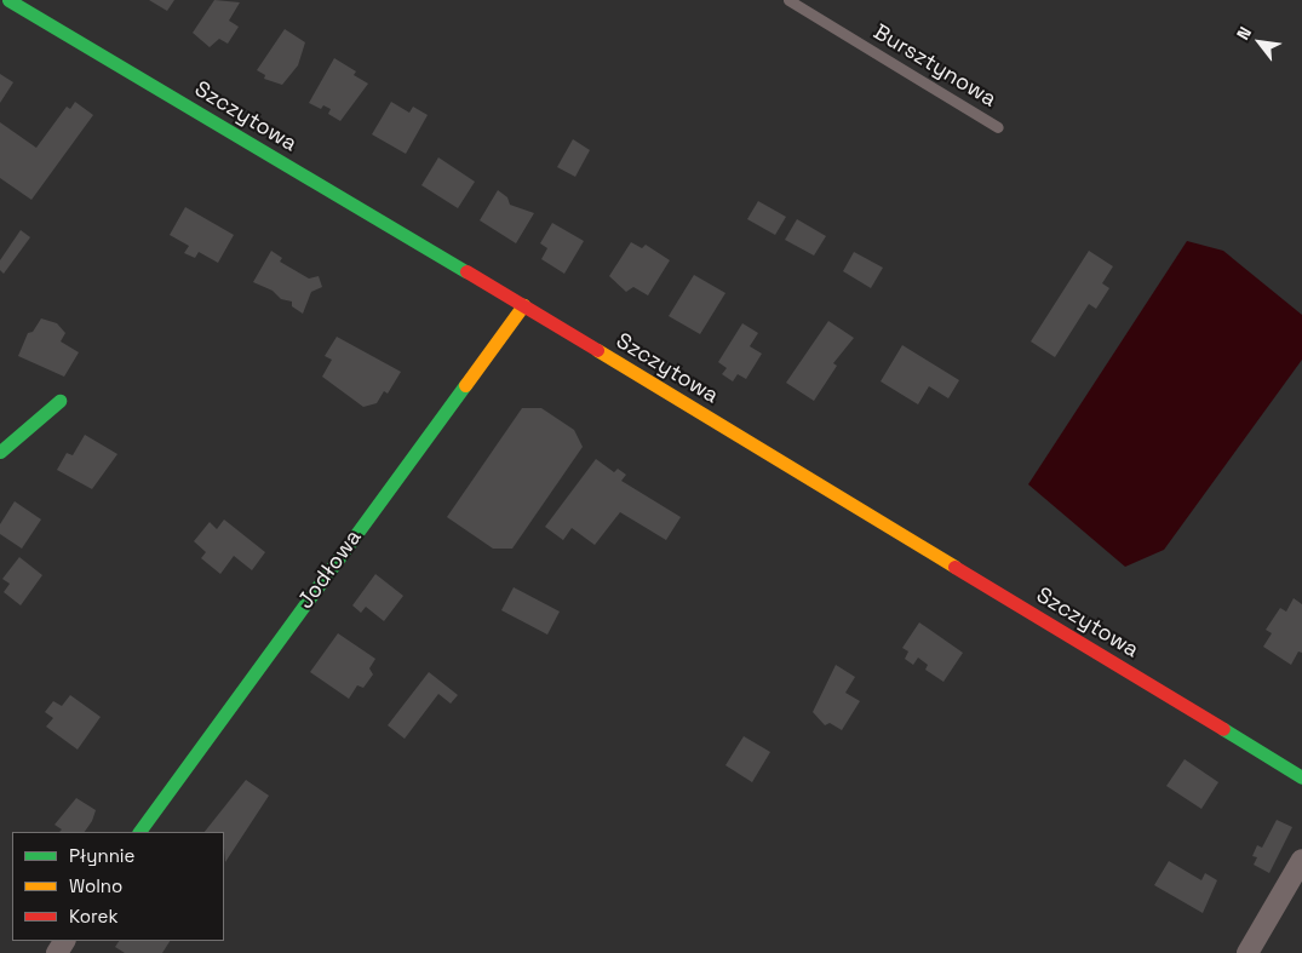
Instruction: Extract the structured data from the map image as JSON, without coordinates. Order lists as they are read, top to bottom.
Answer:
{
  "streets": {
    "street": ["Szczytowa", "Jodłowa"],
    "lane": ["Bursztynowa"]
  },
  "crossings": [
    ["Szczytowa", "Jodłowa"]
  ],
  "legend": ["Płynnie", "Wolno", "Korek"],
  "north": "top left"
}
